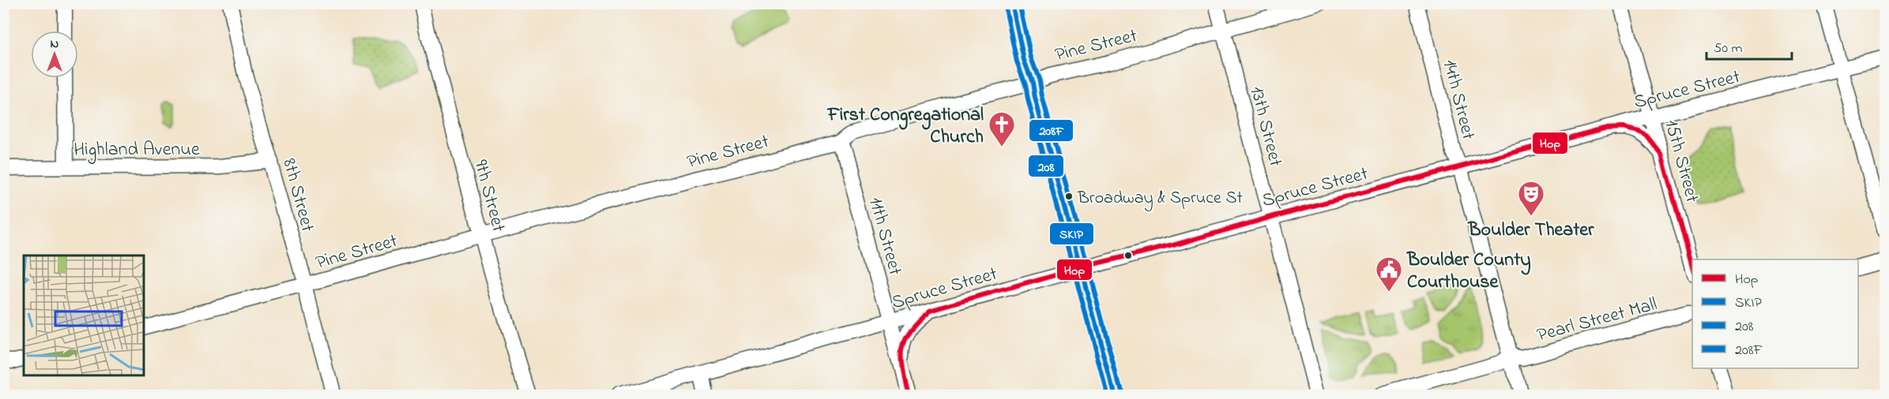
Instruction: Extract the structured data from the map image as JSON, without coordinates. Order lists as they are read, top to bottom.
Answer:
{
  "streets": {
    "street": [
      "Pine Street",
      "Spruce Street",
      "14th Street",
      "13th Street",
      "Highland Avenue",
      "15th Street",
      "8th Street",
      "9th Street",
      "11th Street",
      "Pearl Street Mall"
    ]
  },
  "crossings": [
    ["Pine Street", "13th Street"],
    ["Pine Street", "8th Street"],
    ["Pine Street", "9th Street"],
    ["Pine Street", "11th Street"],
    ["Spruce Street", "14th Street"],
    ["Spruce Street", "13th Street"],
    ["Spruce Street", "15th Street"],
    ["Spruce Street", "11th Street"],
    ["Highland Avenue", "8th Street"]
  ],
  "places": {
    "church": ["First Congregational Church"],
    "other": ["Broadway & Spruce St"],
    "theatre": ["Boulder Theater"],
    "public building": ["Boulder County Courthouse"]
  },
  "lines": [
    "transit line SKIP",
    "transit line 208F",
    "transit line 208",
    "transit line Hop"
  ],
  "legend": [
    "Hop",
    "SKIP",
    "208",
    "208F"
  ],
  "scale_bar": "50 m",
  "north": "top"
}
